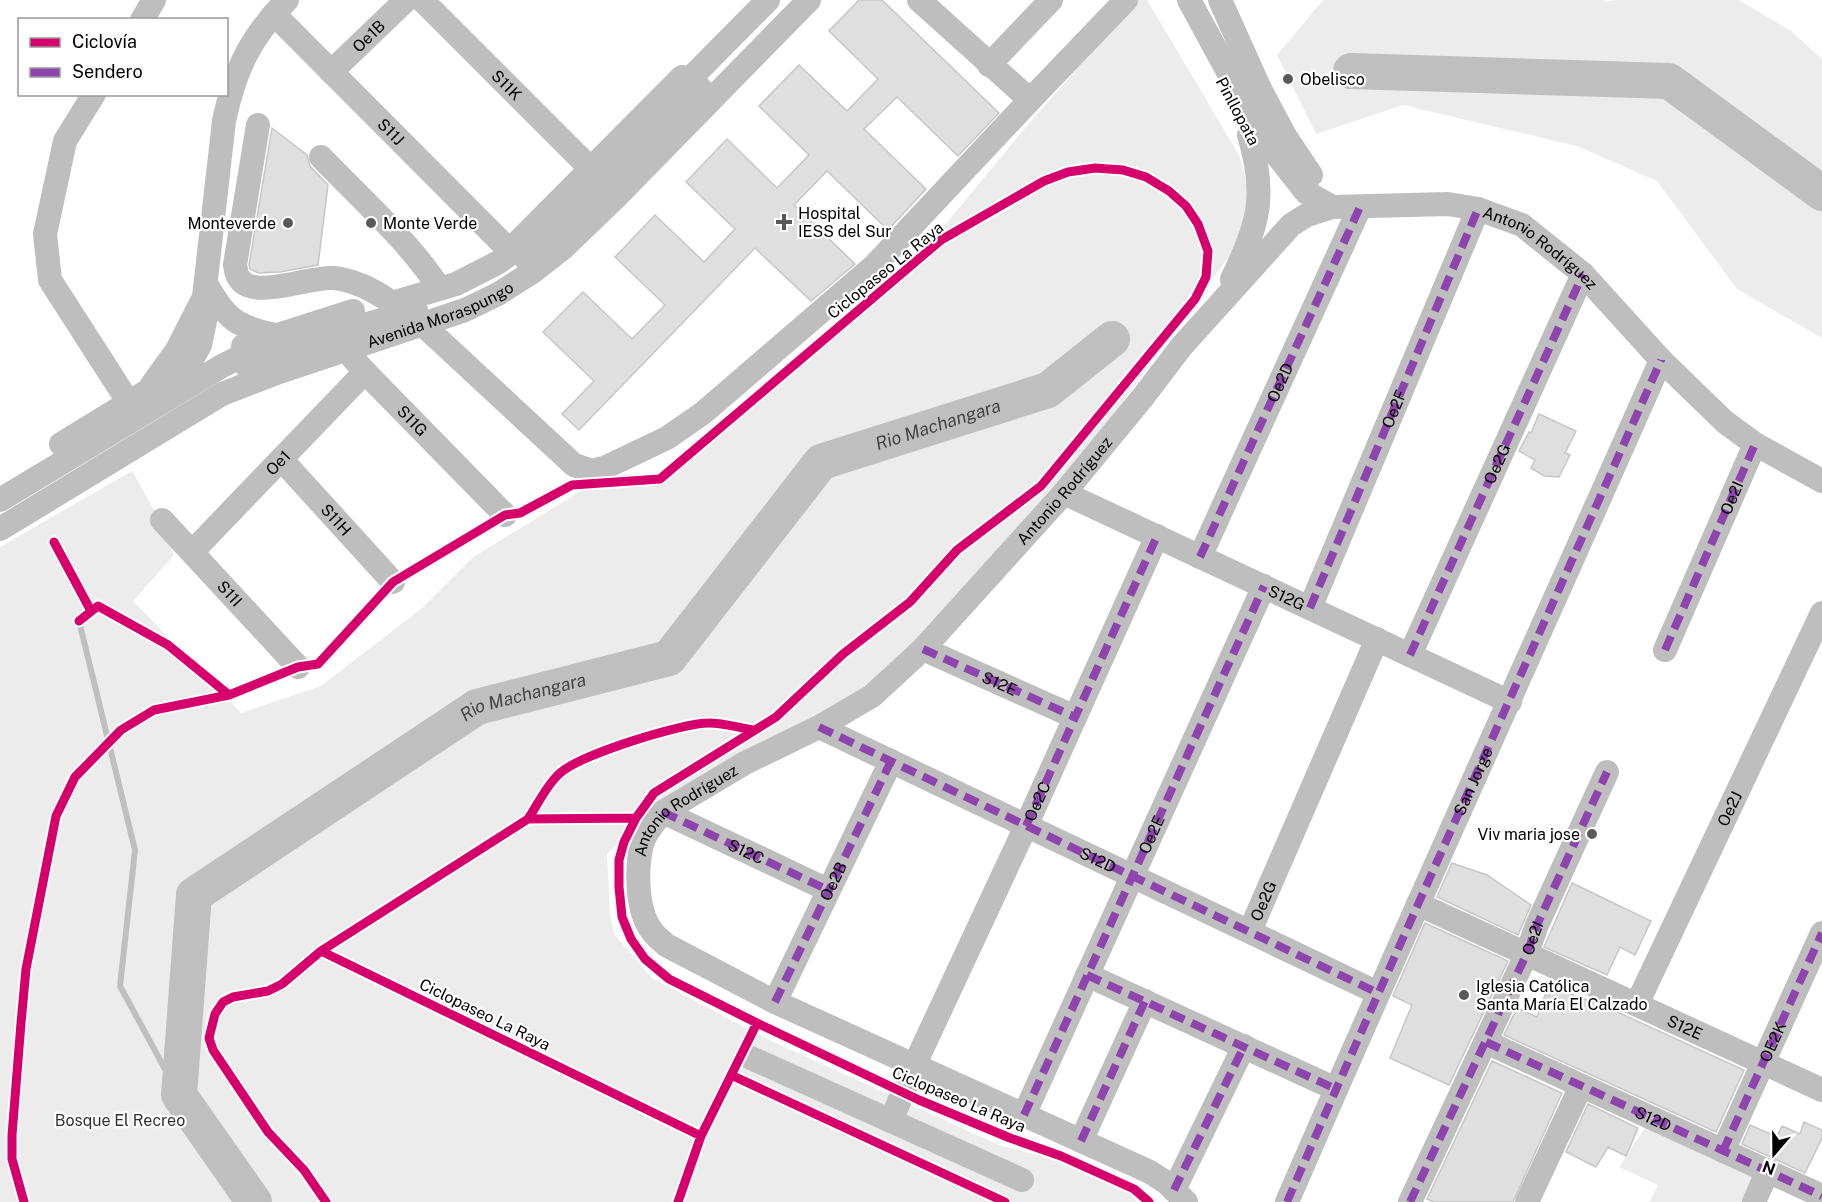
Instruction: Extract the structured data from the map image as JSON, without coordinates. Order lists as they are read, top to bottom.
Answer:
{
  "streets": {
    "street": [
      "Oe1B",
      "S11K",
      "Pinllopata",
      "S11J",
      "Antonio Rodríguez",
      "Avenida Moraspungo",
      "Oe2D",
      "Oe2F",
      "S11G",
      "Oe1",
      "Oe2G",
      "Oe2I",
      "S11H",
      "S11I",
      "S12G",
      "S12E",
      "San Jorge",
      "Oe2C",
      "Oe2J",
      "Oe2E",
      "S12C",
      "S12D",
      "Oe2B",
      "OE2K"
    ],
    "cycle path": ["Ciclopaseo La Raya"]
  },
  "crossings": [
    ["Oe1B", "S11J"],
    ["S11K", "Avenida Moraspungo"],
    ["Pinllopata", "Antonio Rodríguez"],
    ["S11J", "Avenida Moraspungo"],
    ["Antonio Rodríguez", "Oe2D"],
    ["Antonio Rodríguez", "Oe2F"],
    ["Antonio Rodríguez", "Oe2G"],
    ["Antonio Rodríguez", "Oe2I"],
    ["Antonio Rodríguez", "S12G"],
    ["Antonio Rodríguez", "S12E"],
    ["Antonio Rodríguez", "San Jorge"],
    ["Antonio Rodríguez", "Oe2C"],
    ["Antonio Rodríguez", "Oe2E"],
    ["Antonio Rodríguez", "S12C"],
    ["Antonio Rodríguez", "S12D"],
    ["Antonio Rodríguez", "Oe2B"],
    ["Avenida Moraspungo", "S11G"],
    ["Oe2D", "S12G"],
    ["Oe2F", "S12G"],
    ["S11G", "Oe1"],
    ["Oe1", "S11H"],
    ["Oe1", "S11I"],
    ["Oe2G", "S12G"],
    ["Oe2G", "S12D"],
    ["Oe2I", "S12E"],
    ["Oe2I", "S12D"],
    ["S12G", "San Jorge"],
    ["S12G", "Oe2C"],
    ["S12G", "Oe2E"],
    ["S12E", "San Jorge"],
    ["S12E", "Oe2C"],
    ["S12E", "Oe2J"],
    ["S12E", "OE2K"],
    ["San Jorge", "S12D"],
    ["Oe2C", "S12D"],
    ["Oe2E", "S12D"],
    ["S12C", "Oe2B"],
    ["S12D", "Oe2B"],
    ["S12D", "OE2K"]
  ],
  "water": ["Rio Machangara"],
  "parks": ["Bosque El Recreo"],
  "places": {
    "other": [
      "Obelisco",
      "Monteverde",
      "Monte Verde",
      "Viv maria jose",
      "Iglesia Católica Santa María El Calzado"
    ],
    "health": ["Hospital IESS del Sur"]
  },
  "legend": ["Ciclovía", "Sendero"],
  "north": "bottom"
}
